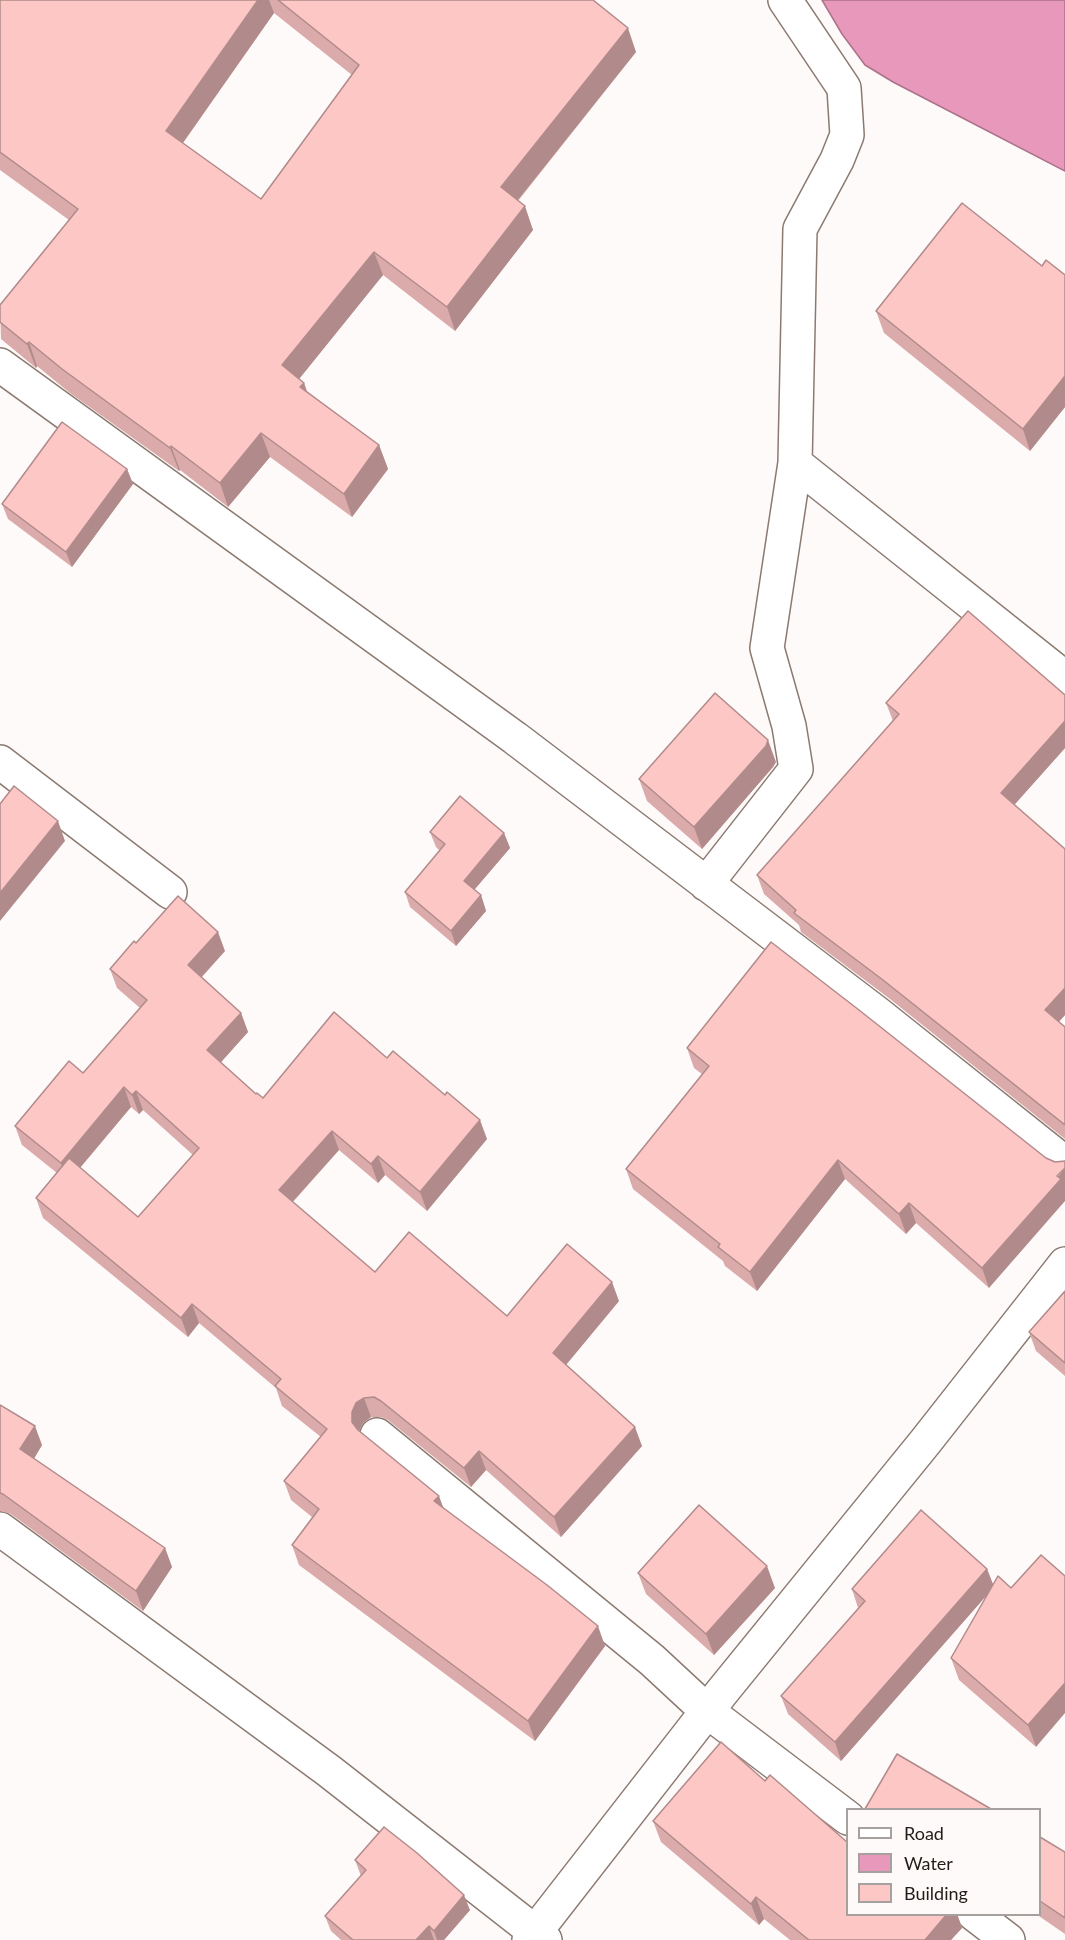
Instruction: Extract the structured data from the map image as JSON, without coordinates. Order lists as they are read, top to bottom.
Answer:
{
  "legend": ["Road", "Water", "Building"]
}
